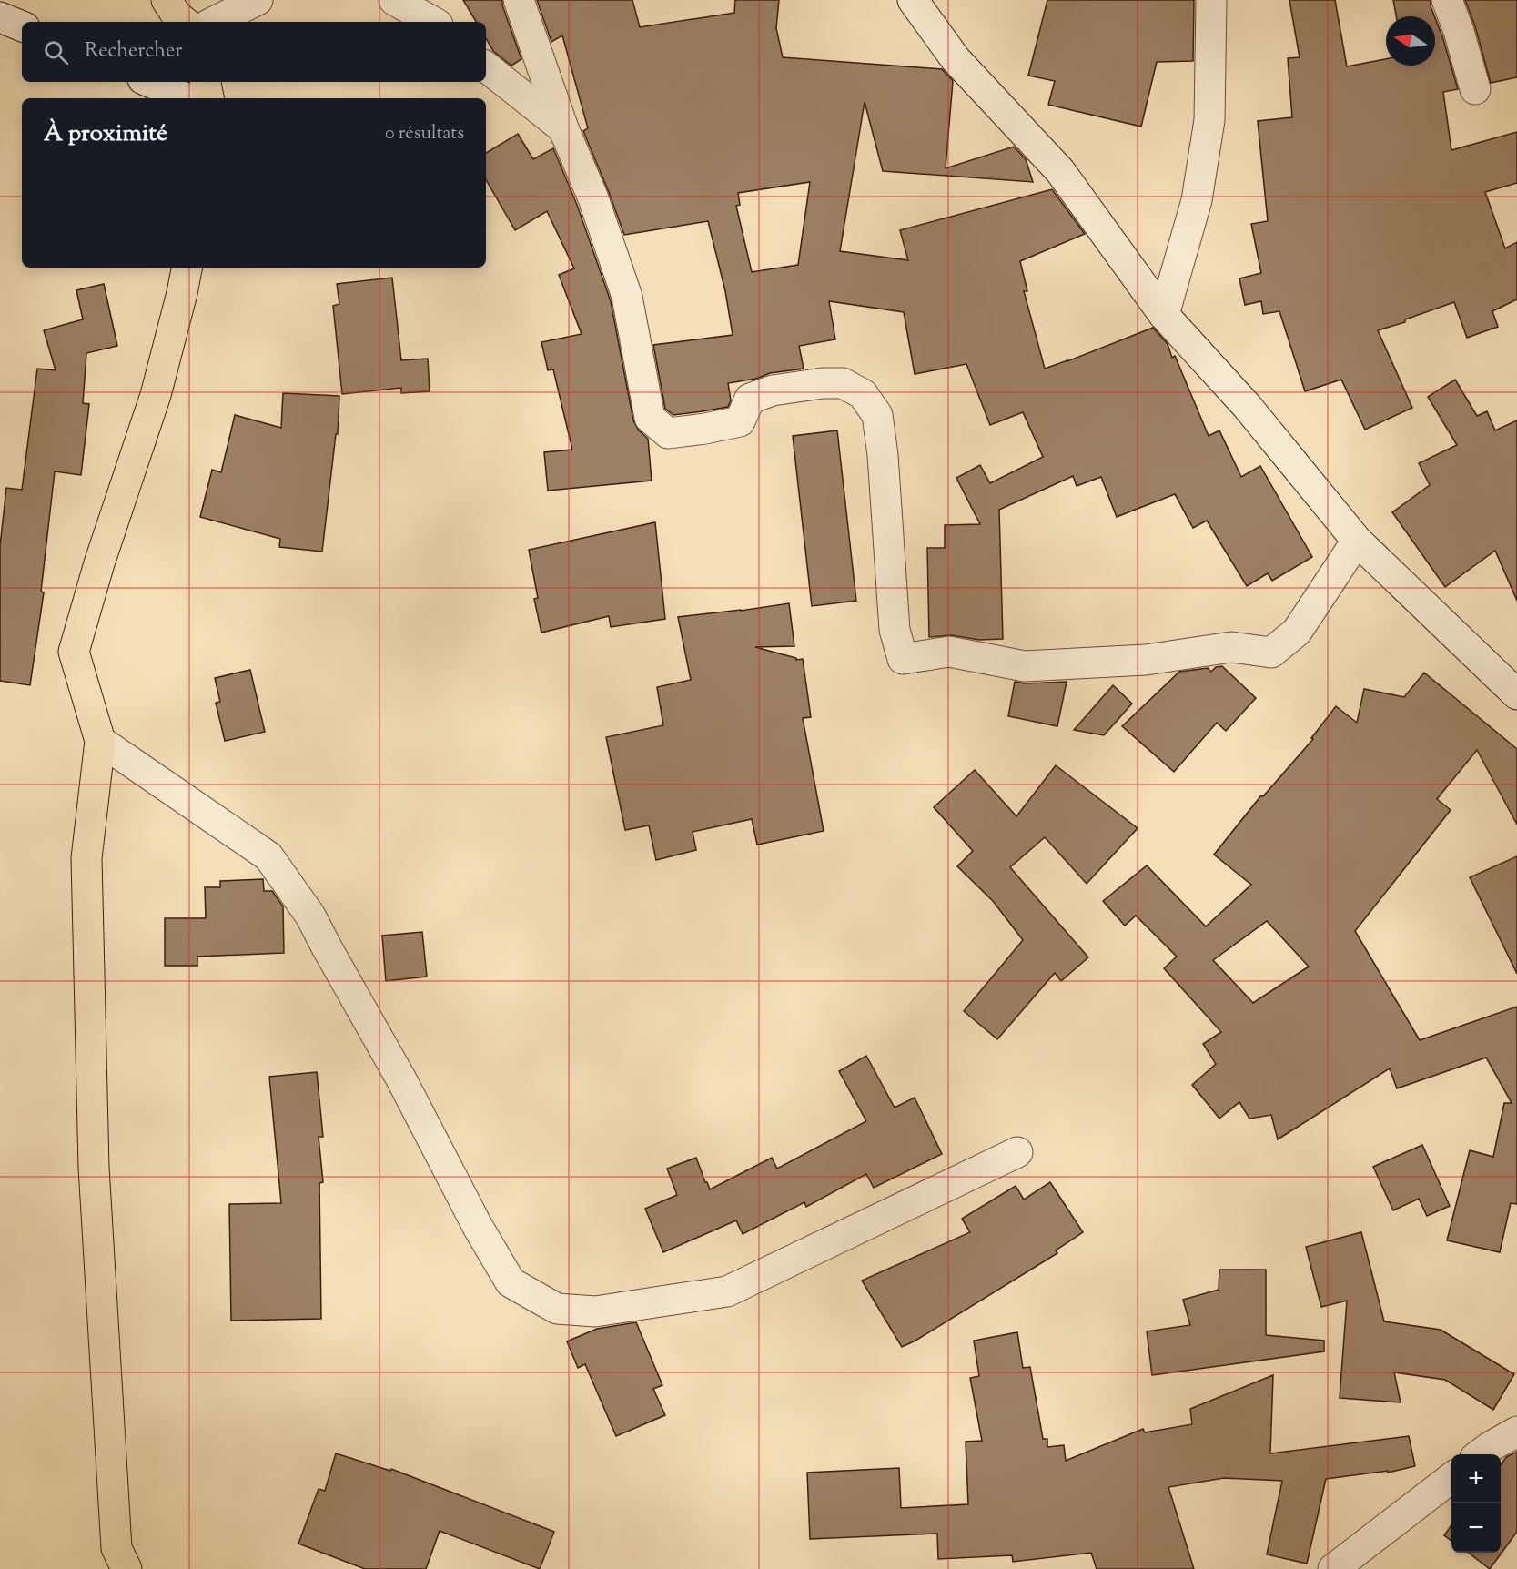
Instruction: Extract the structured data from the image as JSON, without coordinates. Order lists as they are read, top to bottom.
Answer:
{
  "north": "left",
  "page": {
    "search": "Rechercher",
    "heading": ["À proximité", "0 résultats"],
    "map_buttons": ["+", "−"]
  }
}
